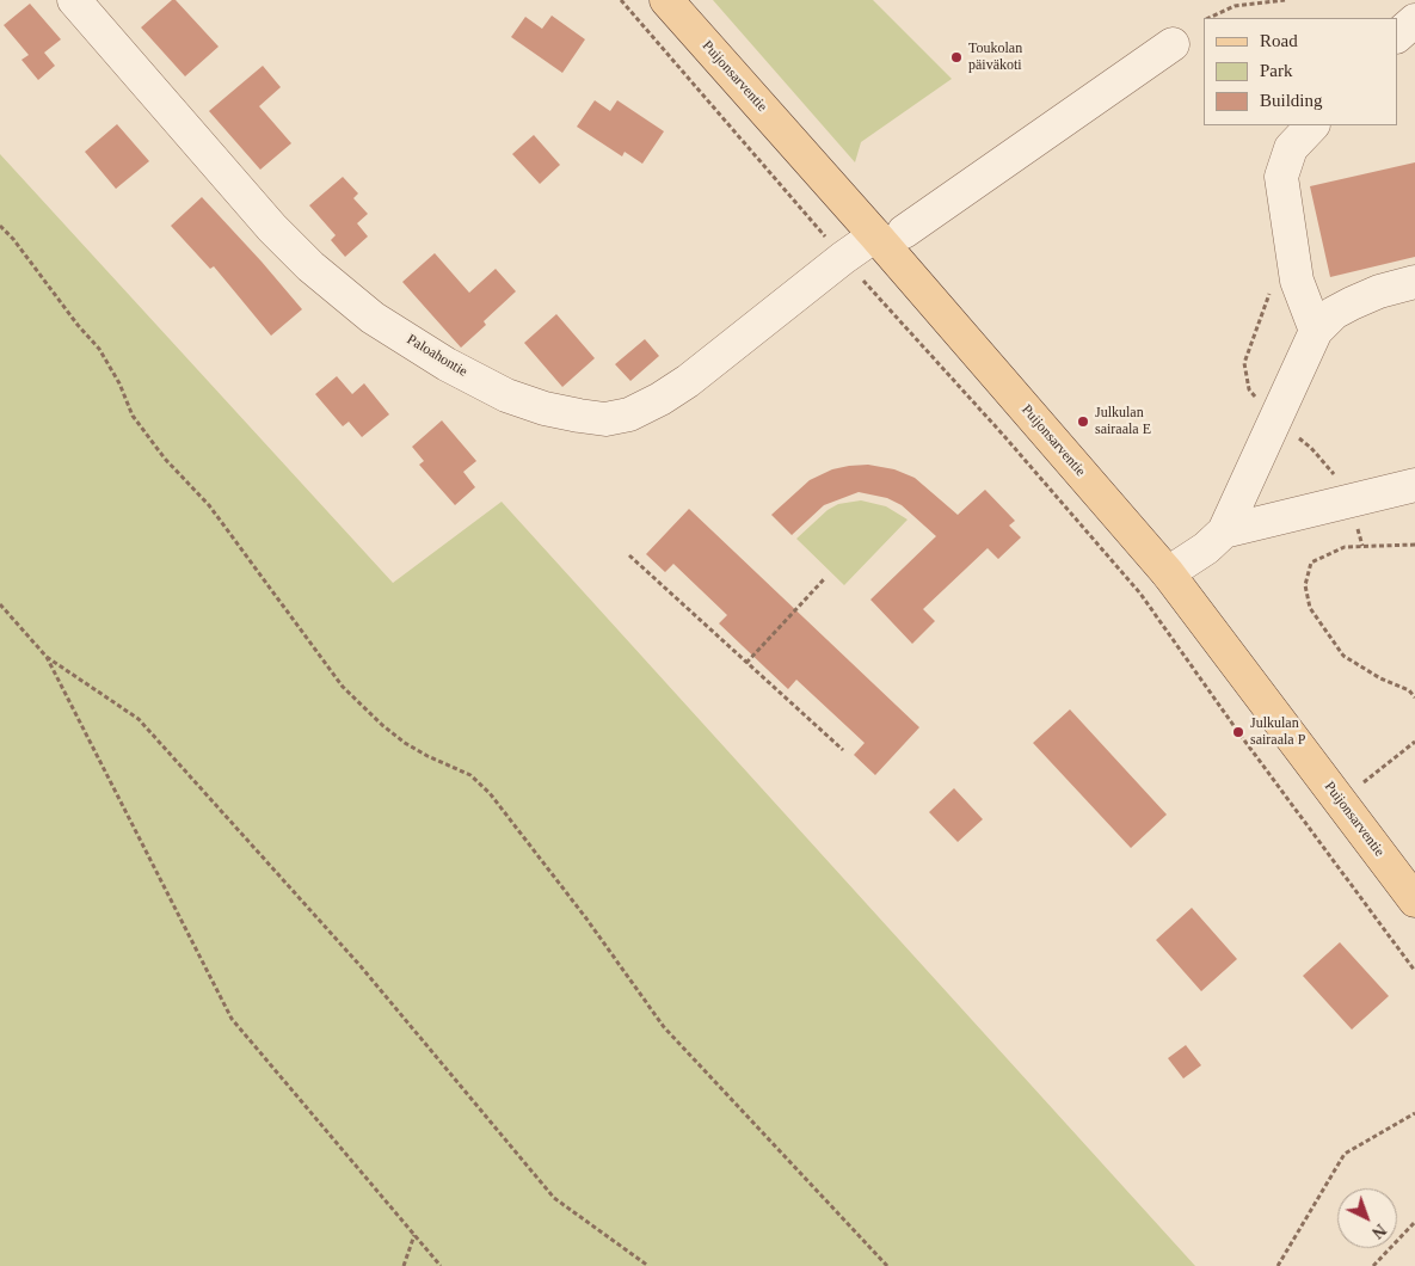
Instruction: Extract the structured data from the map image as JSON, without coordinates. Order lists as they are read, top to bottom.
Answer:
{
  "streets": {
    "main road": ["Puijonsarventie"],
    "street": ["Paloahontie"]
  },
  "crossings": [
    ["Puijonsarventie", "Paloahontie"]
  ],
  "places": ["Toukolan päiväkoti", "Julkulan sairaala E", "Julkulan sairaala P"],
  "legend": ["Road", "Park", "Building"],
  "north": "bottom right"
}
